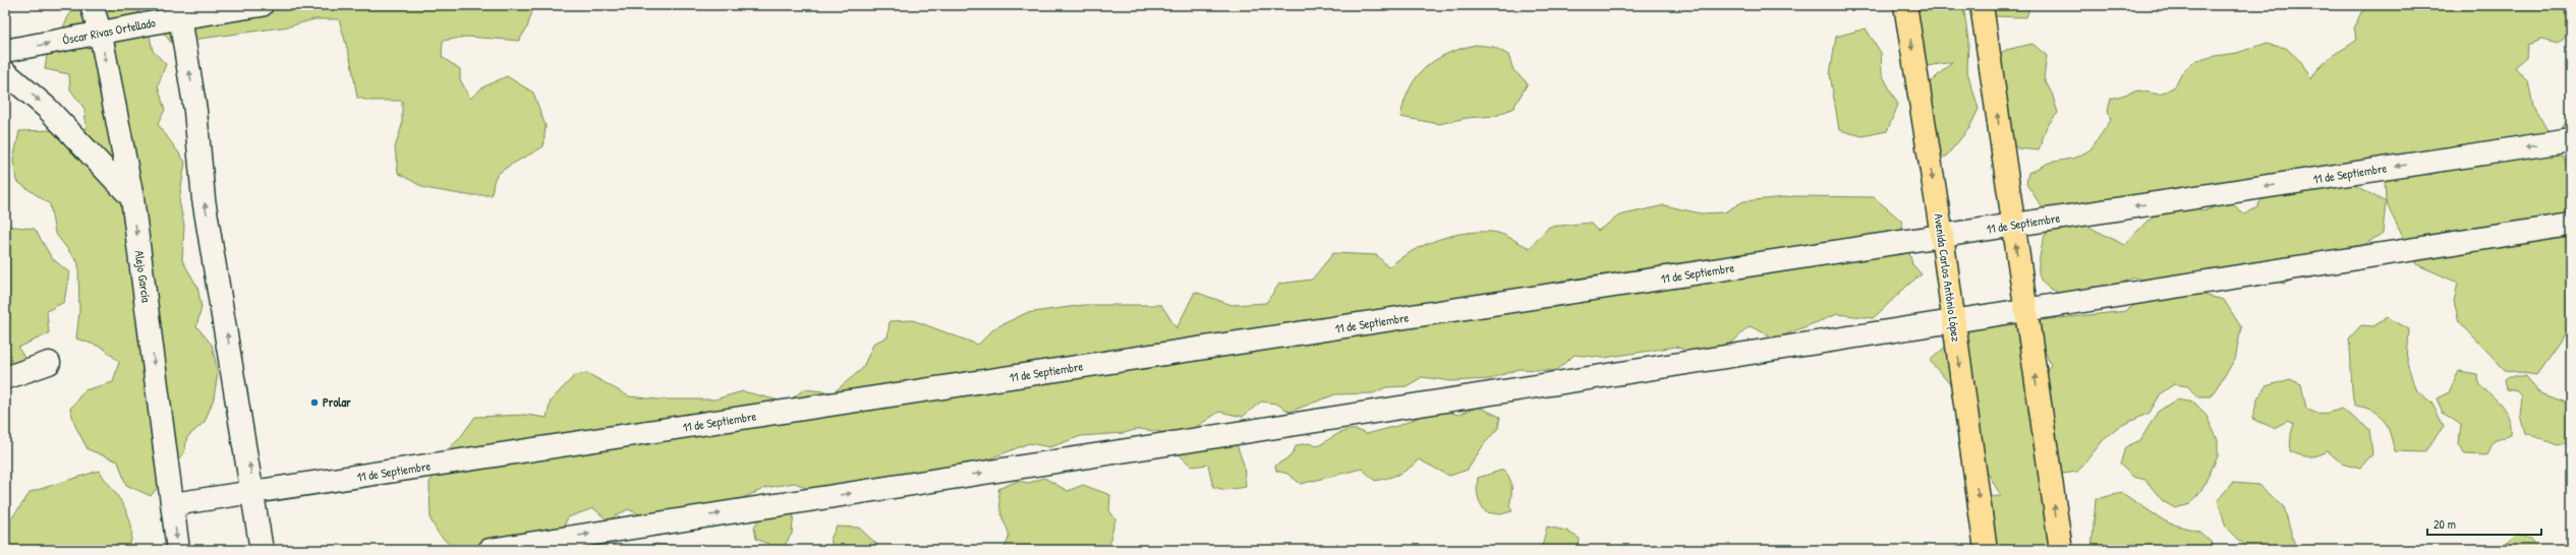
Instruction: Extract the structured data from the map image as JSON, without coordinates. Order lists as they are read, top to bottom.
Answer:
{
  "streets": {
    "main road": ["Avenida Carlos António López"],
    "street": ["Óscar Rivas Ortellado", "11 de Septiembre", "Alejo García"]
  },
  "crossings": [
    ["Óscar Rivas Ortellado", "Alejo García"],
    ["11 de Septiembre", "Alejo García"],
    ["11 de Septiembre", "Avenida Carlos António López"]
  ],
  "one_way": ["Óscar Rivas Ortellado"],
  "places": ["Prolar"],
  "scale_bar": "20 m"
}
